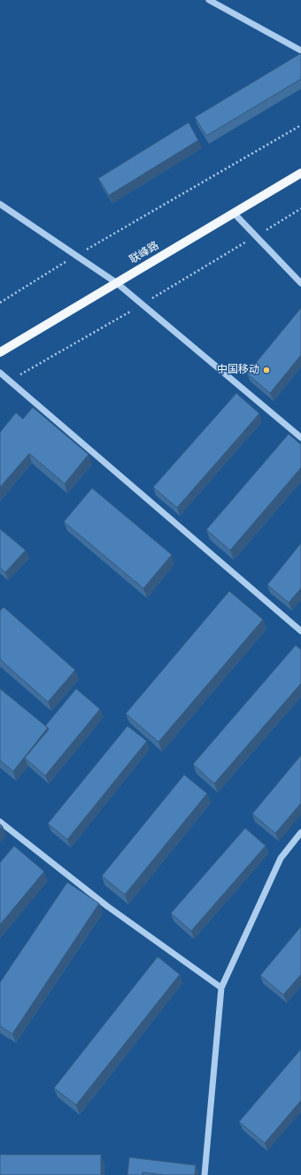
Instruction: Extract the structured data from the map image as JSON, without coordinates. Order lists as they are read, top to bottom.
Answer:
{
  "streets": {
    "main road": ["联峰路"]
  },
  "places": ["中国移动"]
}
